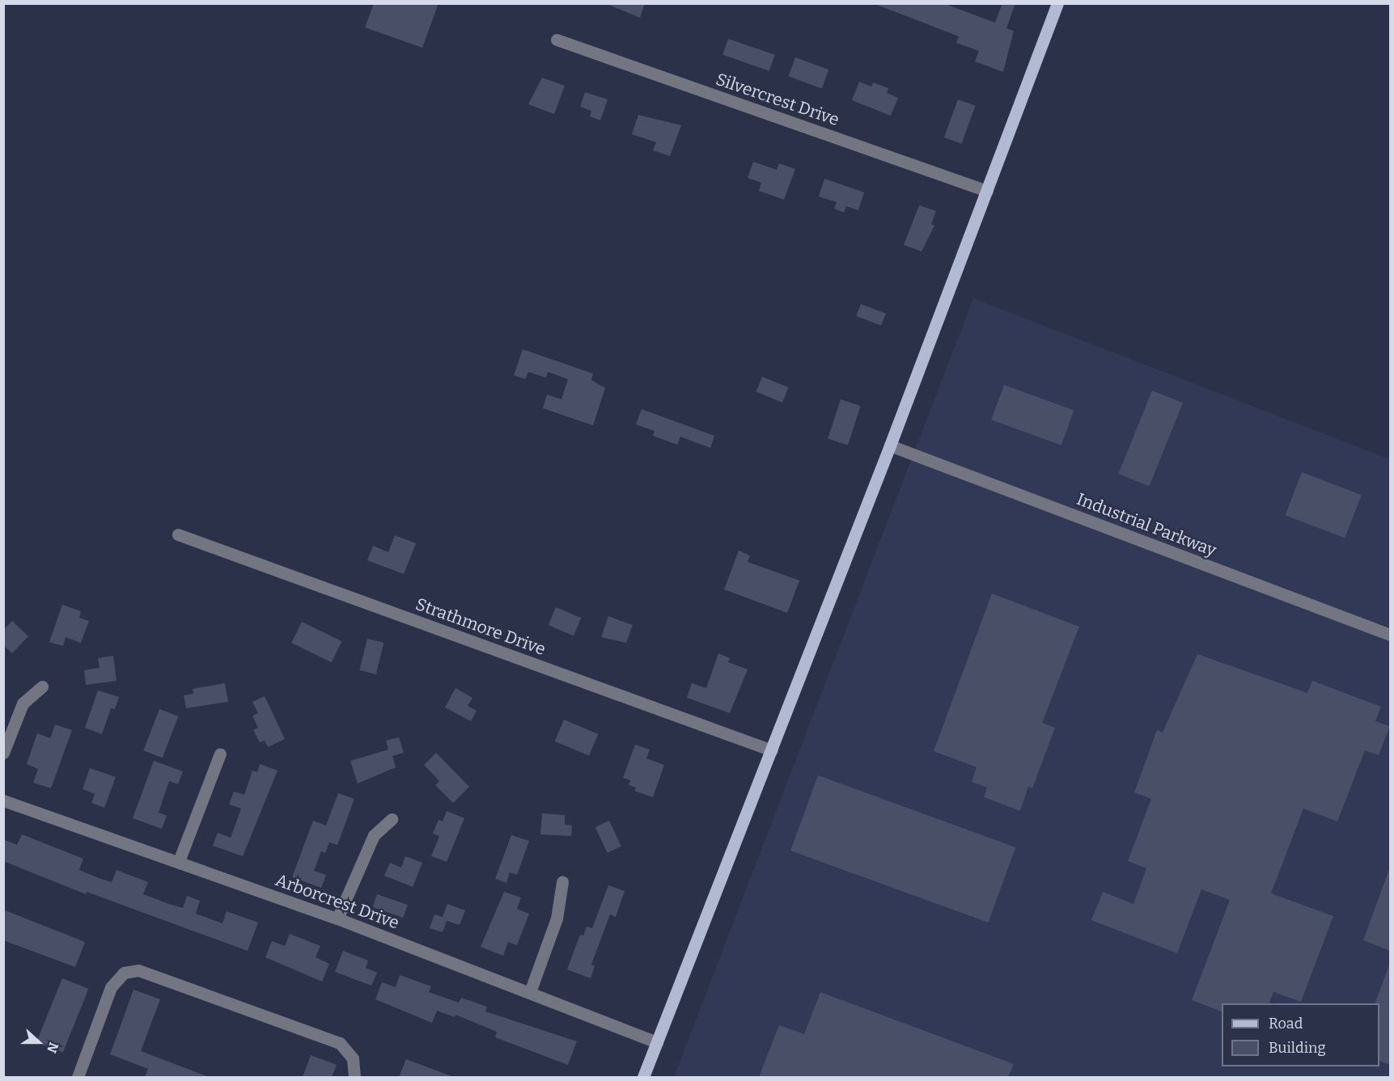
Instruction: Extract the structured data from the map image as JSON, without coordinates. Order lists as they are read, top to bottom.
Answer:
{
  "streets": {
    "street": [
      "Silvercrest Drive",
      "Industrial Parkway",
      "Strathmore Drive",
      "Arborcrest Drive"
    ]
  },
  "legend": ["Road", "Building"],
  "north": "right"
}
